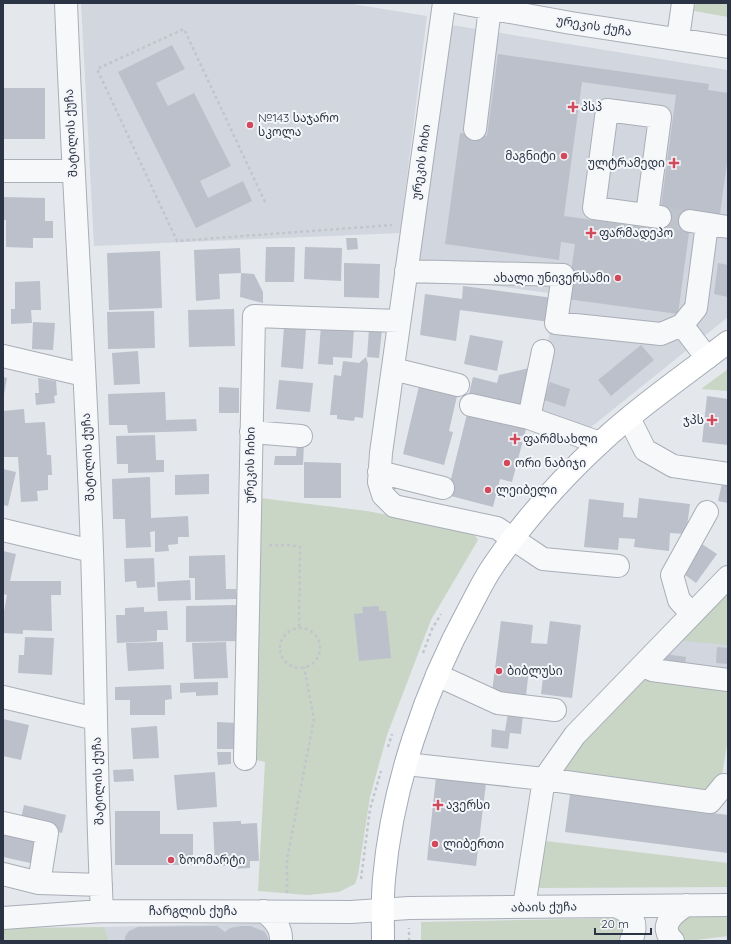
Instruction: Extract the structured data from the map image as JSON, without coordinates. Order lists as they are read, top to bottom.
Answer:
{
  "streets": {
    "street": [
      "ურეკის ქუჩა",
      "შატილის ქუჩა",
      "ურეკის ჩიხი",
      "აბაის ქუჩა",
      "ჩარგლის ქუჩა"
    ]
  },
  "crossings": [
    ["შატილის ქუჩა", "ჩარგლის ქუჩა"],
    ["აბაის ქუჩა", "ჩარგლის ქუჩა"]
  ],
  "places": {
    "health": [
      "პსპ",
      "ულტრამედი",
      "ფარმადეპო",
      "ჯპს",
      "ფარმსახლი",
      "ავერსი"
    ],
    "other": [
      "№143 საჯარო სკოლა",
      "მაგნიტი",
      "ახალი უნივერსამი",
      "ორი ნაბიჯი",
      "ლეიბელი",
      "ბიბლუსი",
      "ლიბერთი",
      "ზოომარტი"
    ]
  },
  "scale_bar": "20 m"
}
